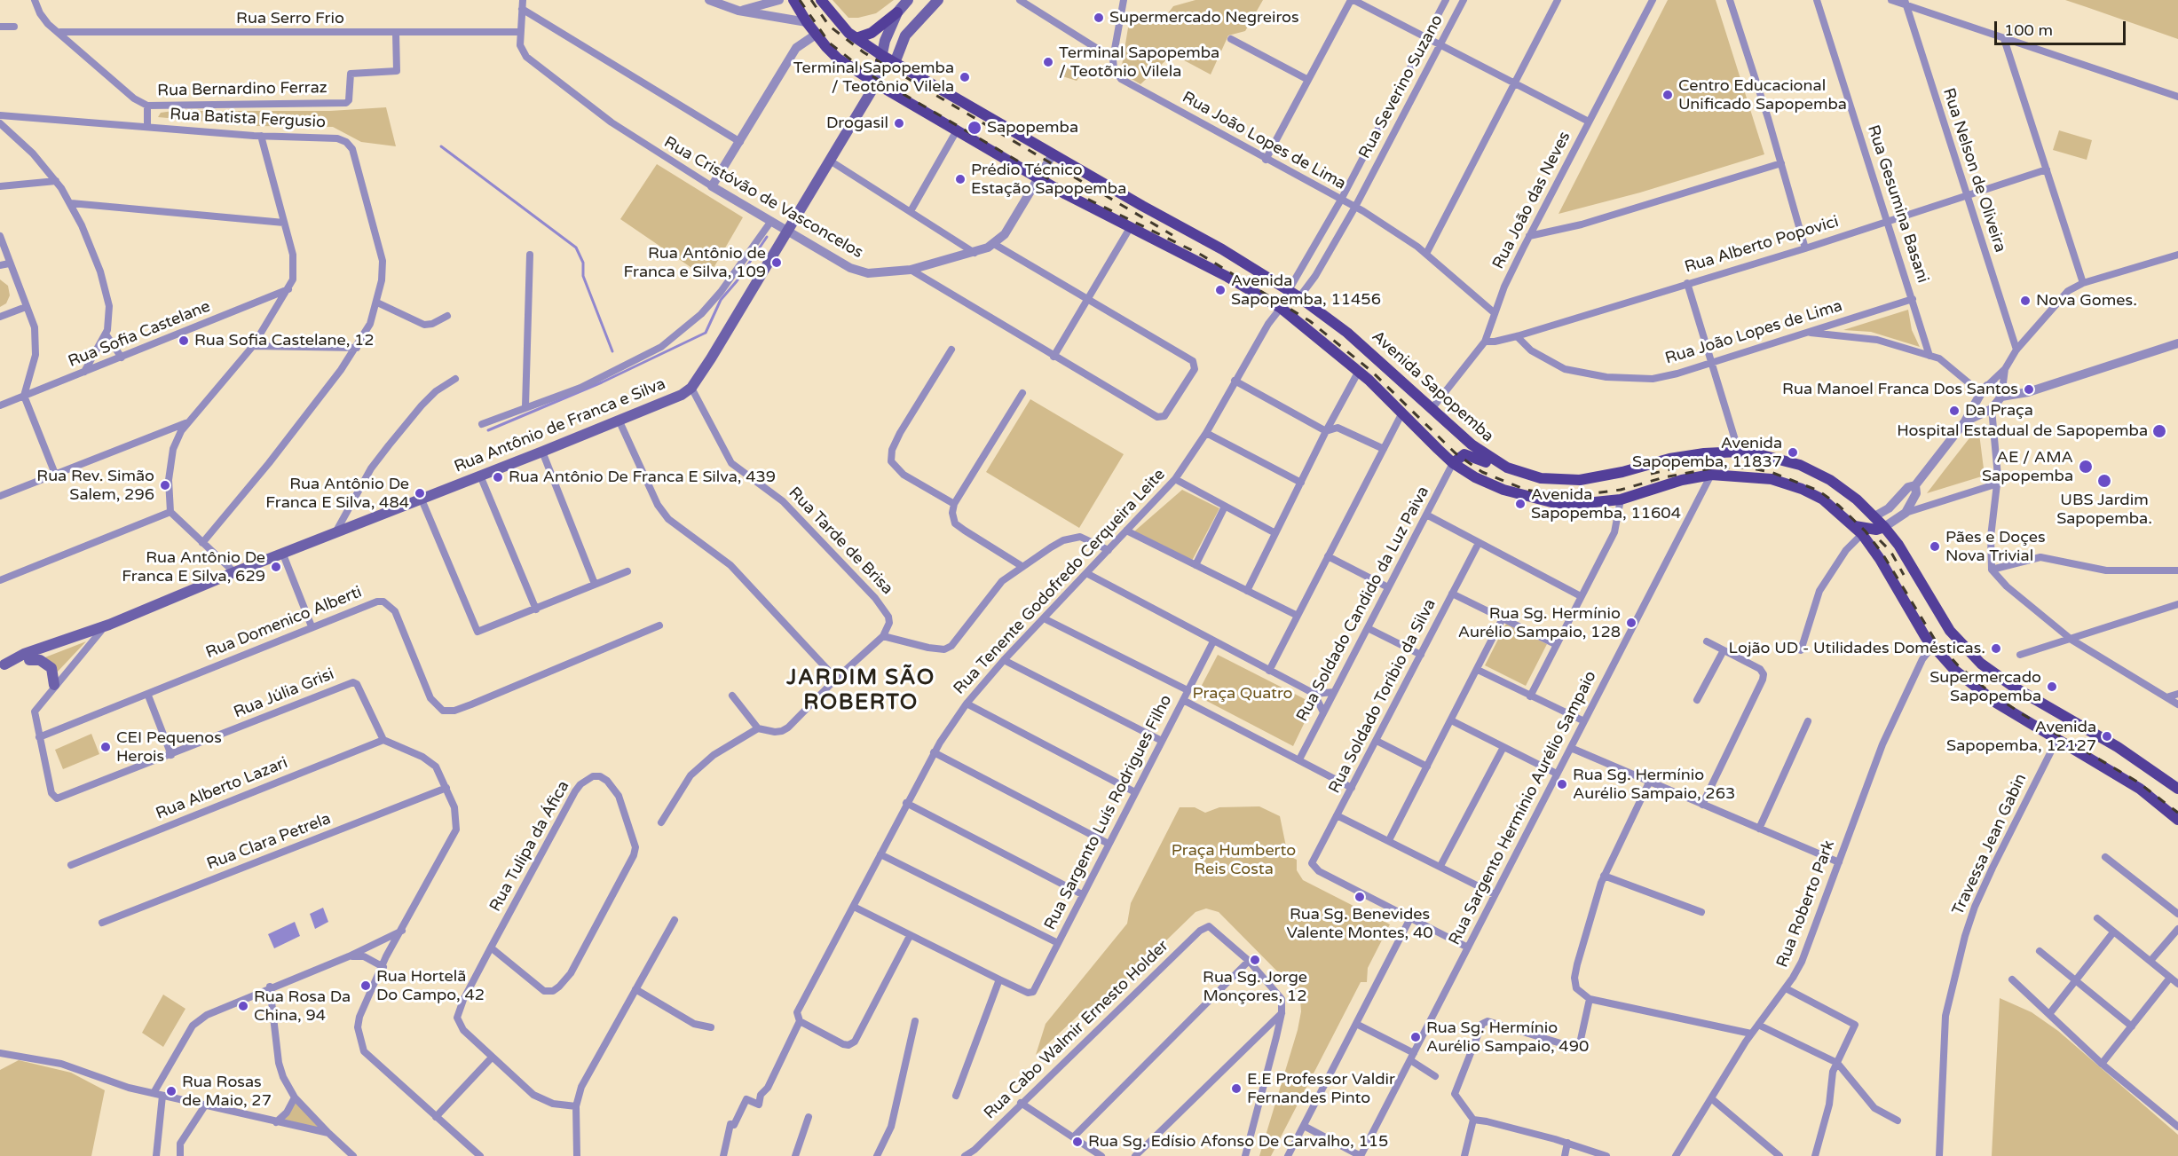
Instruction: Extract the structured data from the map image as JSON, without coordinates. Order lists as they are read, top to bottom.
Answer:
{
  "streets": {
    "main road": ["Avenida Sapopemba", "Rua Antônio de Franca e Silva"],
    "street": [
      "Rua Serro Frio",
      "Rua Severino Suzano",
      "Rua Bernardino Ferraz",
      "Rua Batista Fergusio",
      "Rua João Lopes de Lima",
      "Rua Nelson de Oliveira",
      "Rua Cristóvão de Vasconcelos",
      "Rua João das Neves",
      "Rua Gesumina Basani",
      "Rua Alberto Popovici",
      "Rua Sofia Castelane",
      "Rua Tarde de Brisa",
      "Rua Tenente Godofredo Cerqueira Leite",
      "Rua Soldado Candido da Luz Paiva",
      "Rua Domenico Alberti",
      "Rua Júlia Grisi",
      "Rua Soldado Toríbio da Silva",
      "Rua Alberto Lazari",
      "Rua Sargento Hermínio Aurélio Sampaio",
      "Rua Sargento Luís Rodrigues Filho",
      "Rua Clara Petrela",
      "Travessa Jean Gabin",
      "Rua Tulipa da Áfica",
      "Rua Roberto Park",
      "Rua Cabo Walmir Ernesto Holder"
    ]
  },
  "crossings": [
    ["Rua Serro Frio", "Rua Bernardino Ferraz"],
    ["Rua Serro Frio", "Rua Cristóvão de Vasconcelos"],
    ["Rua Severino Suzano", "Rua João Lopes de Lima"],
    ["Rua Severino Suzano", "Avenida Sapopemba"],
    ["Rua João Lopes de Lima", "Rua João das Neves"],
    ["Rua João Lopes de Lima", "Rua Gesumina Basani"],
    ["Rua João Lopes de Lima", "Rua Alberto Popovici"],
    ["Rua Nelson de Oliveira", "Rua Alberto Popovici"],
    ["Rua Cristóvão de Vasconcelos", "Avenida Sapopemba"],
    ["Rua Cristóvão de Vasconcelos", "Rua Antônio de Franca e Silva"],
    ["Rua João das Neves", "Rua Alberto Popovici"],
    ["Rua João das Neves", "Avenida Sapopemba"],
    ["Rua Gesumina Basani", "Rua Alberto Popovici"],
    ["Avenida Sapopemba", "Rua Antônio de Franca e Silva"],
    ["Rua Antônio de Franca e Silva", "Rua Tarde de Brisa"],
    ["Rua Domenico Alberti", "Rua Júlia Grisi"],
    ["Rua Júlia Grisi", "Rua Alberto Lazari"]
  ],
  "districts": ["JARDIM SÃO ROBERTO"],
  "parks": ["Praça Quatro", "Praça Humberto Reis Costa"],
  "places": [
    "Supermercado Negreiros",
    "Terminal Sapopemba / Teotõnio Vilela",
    "Terminal Sapopemba / Teotônio Vilela",
    "Centro Educacional Unificado Sapopemba",
    "Drogasil",
    "Sapopemba",
    "Prédio Técnico Estação Sapopemba",
    "Rua Antônio de Franca e Silva, 109",
    "Avenida Sapopemba, 11456",
    "Nova Gomes.",
    "Rua Sofia Castelane, 12",
    "Rua Manoel Franca Dos Santos",
    "Da Praça",
    "Hospital Estadual de Sapopemba",
    "Avenida Sapopemba, 11837",
    "AE / AMA Sapopemba",
    "Rua Antônio De Franca E Silva, 439",
    "UBS Jardim Sapopemba.",
    "Rua Rev. Simão Salem, 296",
    "Rua Antônio De Franca E Silva, 484",
    "Avenida Sapopemba, 11604",
    "Pães e Doçes Nova Trivial",
    "Rua Antônio De Franca E Silva, 629",
    "Rua Sg. Hermínio Aurélio Sampaio, 128",
    "Lojão UD - Utilidades Domésticas.",
    "Supermercado Sapopemba",
    "Avenida Sapopemba, 12127",
    "CEI Pequenos Herois",
    "Rua Sg. Hermínio Aurélio Sampaio, 263",
    "Rua Sg. Benevides Valente Montes, 40",
    "Rua Sg. Jorge Monçores, 12",
    "Rua Hortelã Do Campo, 42",
    "Rua Rosa Da China, 94",
    "Rua Sg. Hermínio Aurélio Sampaio, 490",
    "E.E Professor Valdir Fernandes Pinto",
    "Rua Rosas de Maio, 27",
    "Rua Sg. Edísio Afonso De Carvalho, 115"
  ],
  "scale_bar": "100 m"
}
